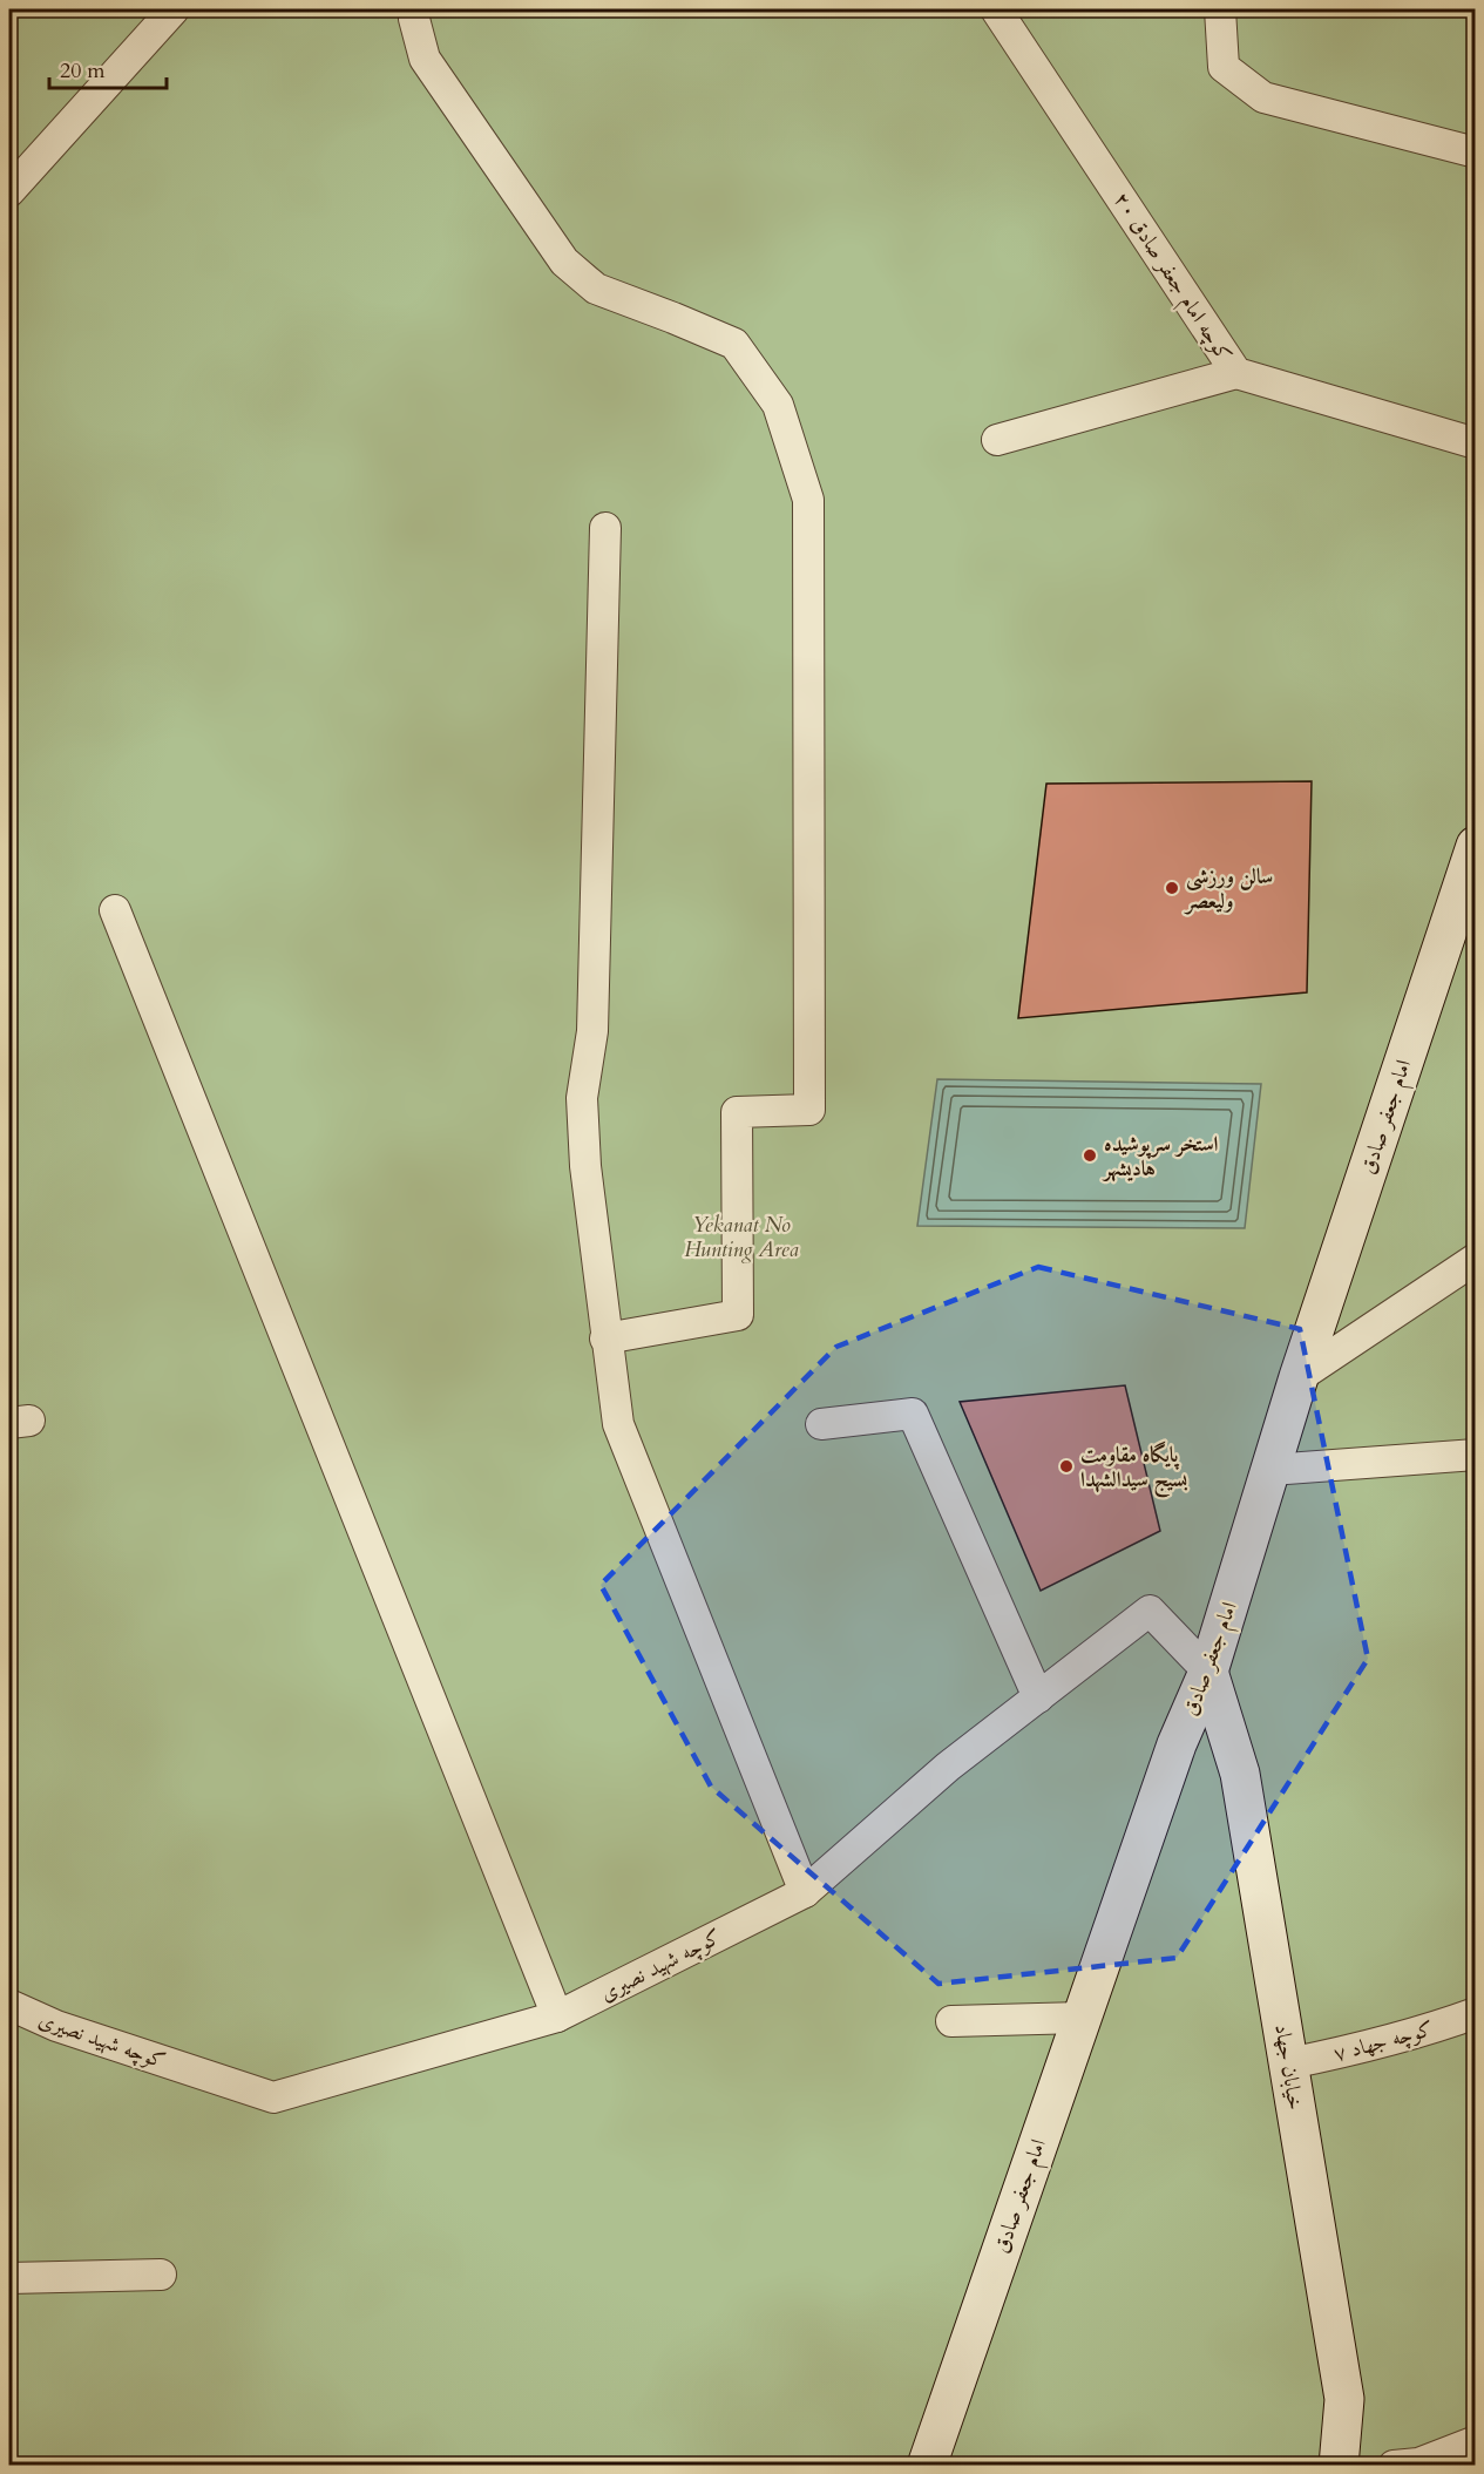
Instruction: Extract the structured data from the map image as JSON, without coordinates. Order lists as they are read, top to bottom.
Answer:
{
  "streets": {
    "main road": ["امام جعفر صادق", "خیابان جهاد"],
    "street": ["کوچه امام جعفر صادق ۲۰", "کوچه شهید نصیری", "کوچه جهاد ‍۷"]
  },
  "crossings": [
    ["امام جعفر صادق", "کوچه شهید نصیری"],
    ["امام جعفر صادق", "خیابان جهاد"],
    ["کوچه شهید نصیری", "خیابان جهاد"],
    ["کوچه جهاد ‍۷", "خیابان جهاد"]
  ],
  "parks": ["Yekanat No Hunting Area"],
  "places": ["سالن ورزشی ولیعصر", "استخر سرپوشیده هادیشهر", "پایگاه مقاومت بسیج سیدالشهدا"],
  "scale_bar": "20 m"
}
